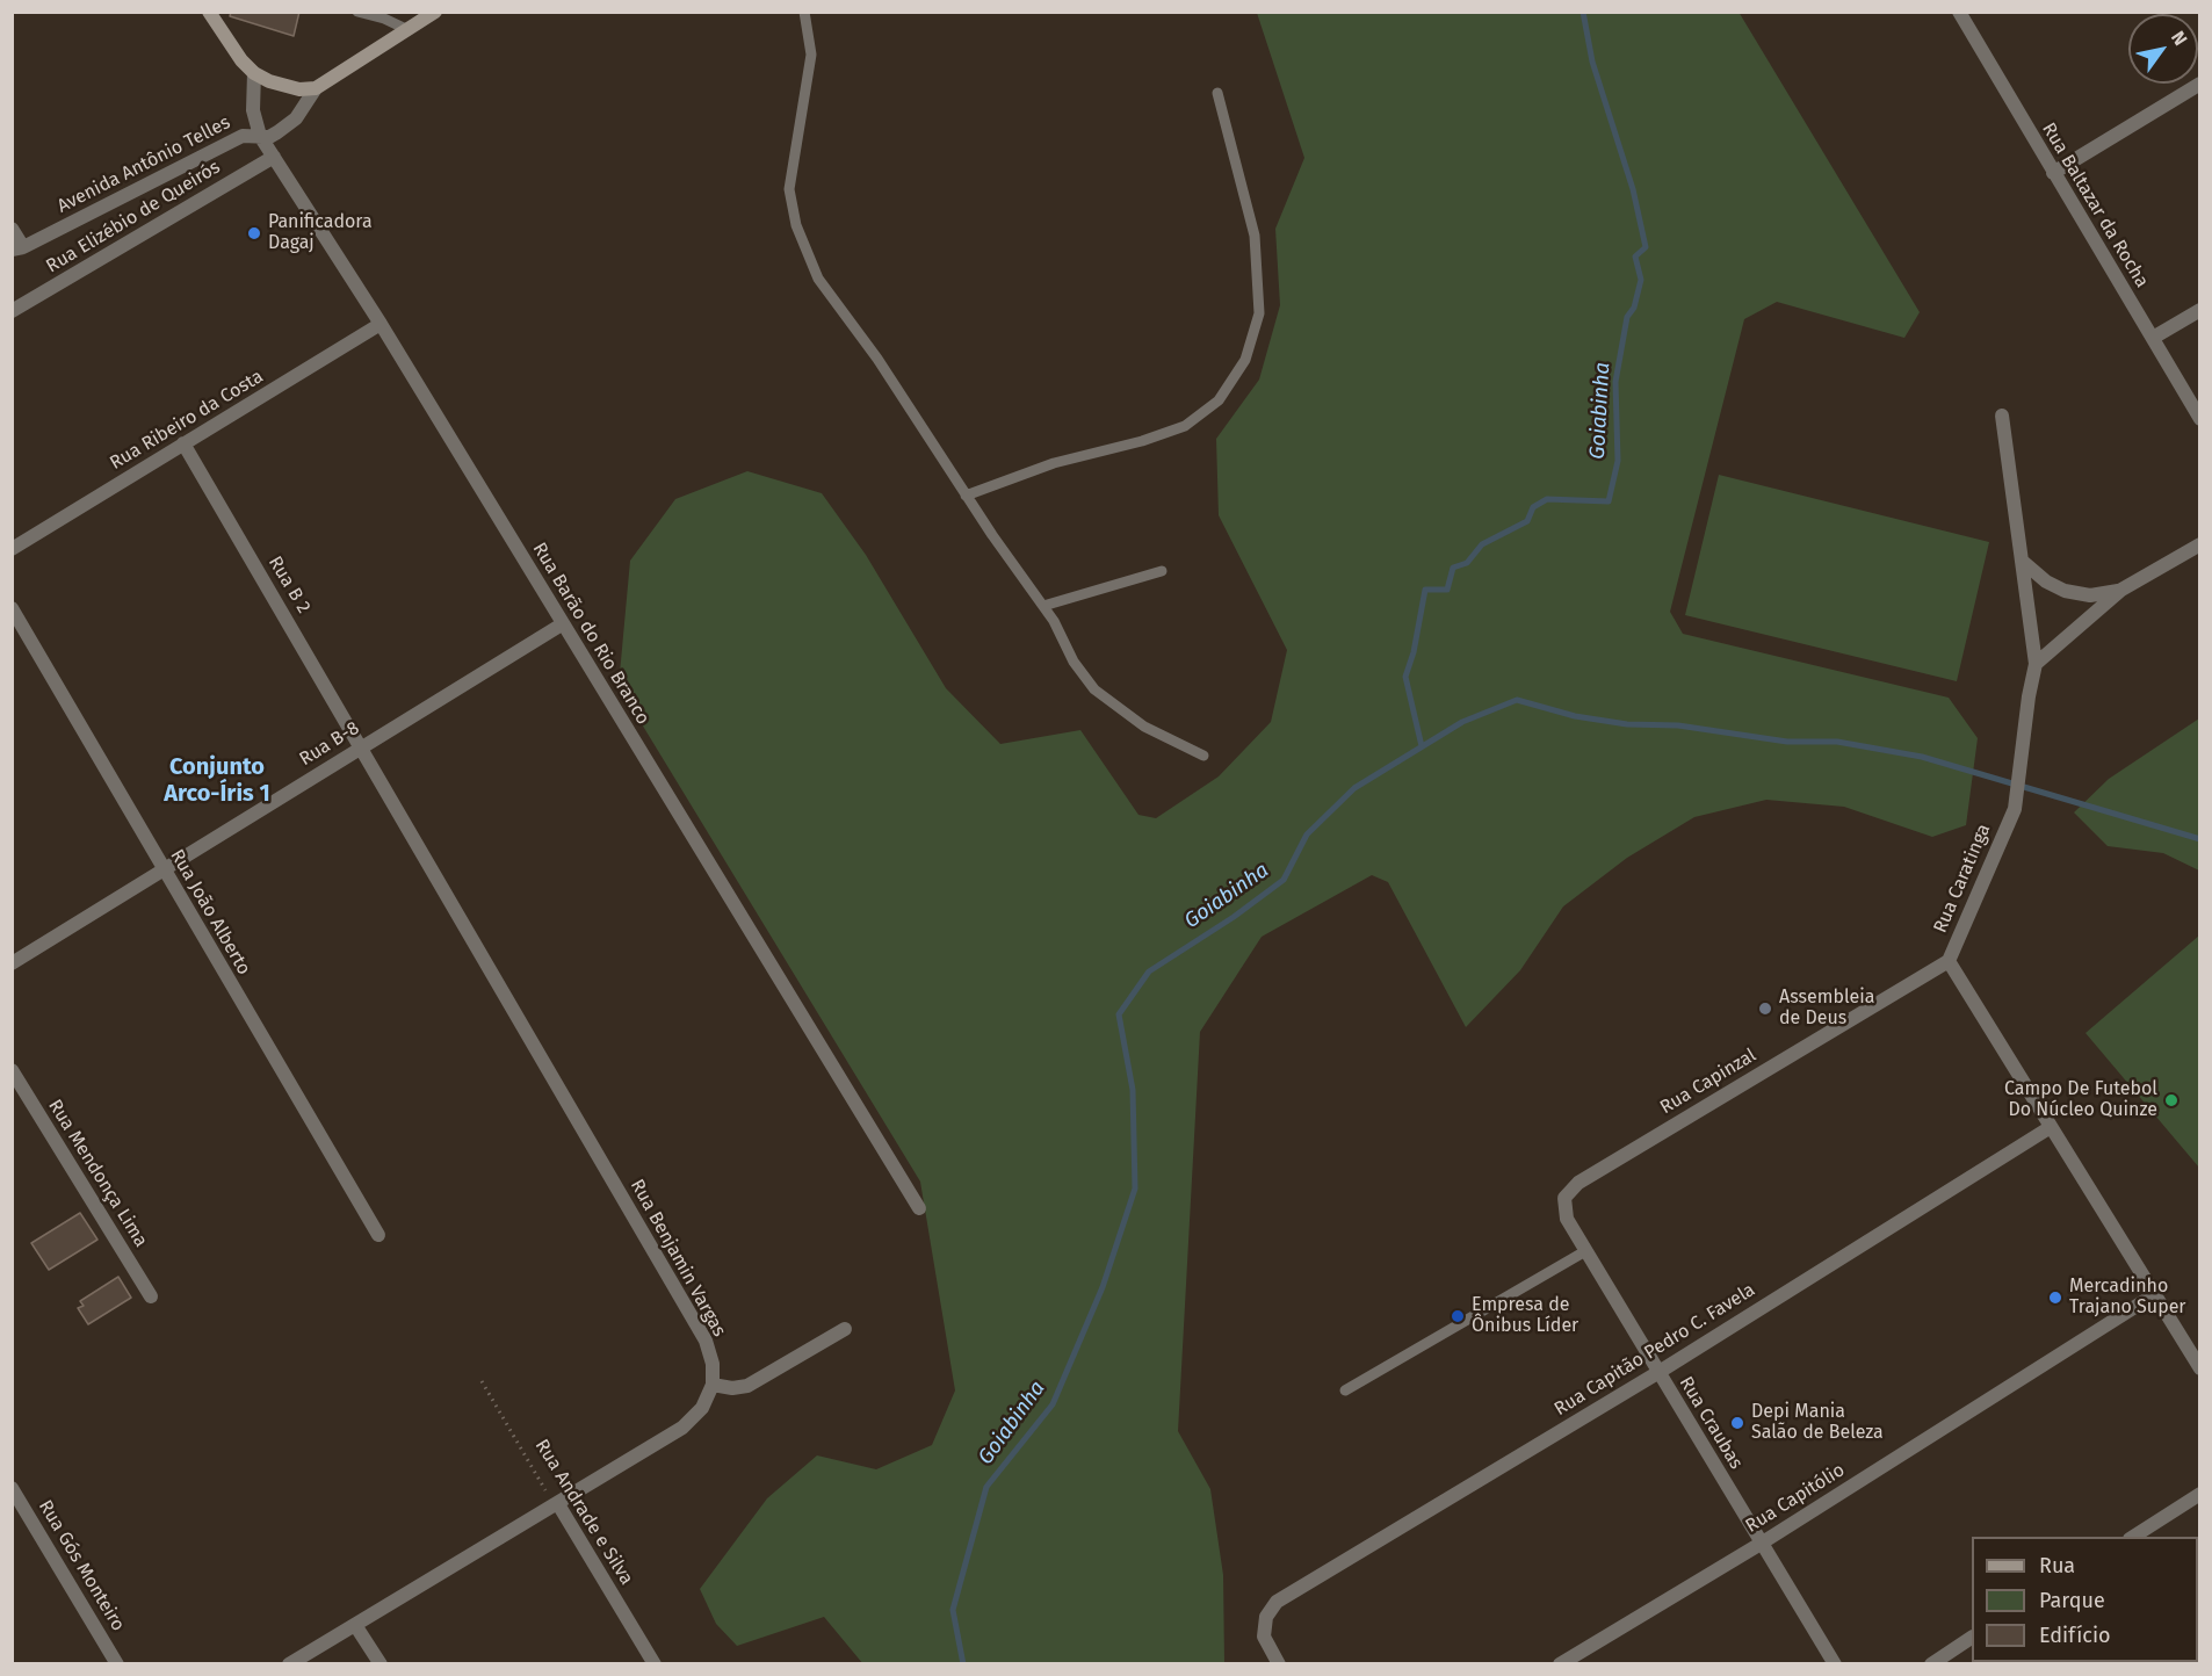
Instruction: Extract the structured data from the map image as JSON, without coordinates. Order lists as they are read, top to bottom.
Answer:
{
  "streets": {
    "street": [
      "Avenida Antônio Telles",
      "Rua Baltazar da Rocha",
      "Rua Elizébio de Queirós",
      "Rua Ribeiro da Costa",
      "Rua B 2",
      "Rua Barão do Rio Branco",
      "Rua B-8",
      "Rua Caratinga",
      "Rua João Alberto",
      "Rua Capinzal",
      "Rua Mendonça Lima",
      "Rua Benjamin Vargas",
      "Rua Capitão Pedro C. Favela",
      "Rua Craubas",
      "Rua Capitólio",
      "Rua Andrade e Silva",
      "Rua Gós Monteiro"
    ]
  },
  "crossings": [
    ["Avenida Antônio Telles", "Rua Barão do Rio Branco"],
    ["Rua Elizébio de Queirós", "Rua Barão do Rio Branco"],
    ["Rua Ribeiro da Costa", "Rua B 2"],
    ["Rua Ribeiro da Costa", "Rua Barão do Rio Branco"],
    ["Rua B 2", "Rua B-8"],
    ["Rua B 2", "Rua Benjamin Vargas"],
    ["Rua Barão do Rio Branco", "Rua B-8"],
    ["Rua B-8", "Rua João Alberto"],
    ["Rua B-8", "Rua Benjamin Vargas"],
    ["Rua Caratinga", "Rua Capinzal"],
    ["Rua Caratinga", "Rua Capitão Pedro C. Favela"],
    ["Rua Caratinga", "Rua Capitólio"],
    ["Rua Capinzal", "Rua Craubas"],
    ["Rua Capitão Pedro C. Favela", "Rua Craubas"],
    ["Rua Craubas", "Rua Capitólio"]
  ],
  "districts": ["Conjunto Arco-Íris 1"],
  "water": ["Goiabinha"],
  "places": [
    "Panificadora Dagaj",
    "Assembleia de Deus",
    "Campo De Futebol Do Núcleo Quinze",
    "Mercadinho Trajano Super",
    "Empresa de Ônibus Líder",
    "Depi Mania Salão de Beleza"
  ],
  "legend": ["Rua", "Parque", "Edifício"],
  "north": "top right"
}
